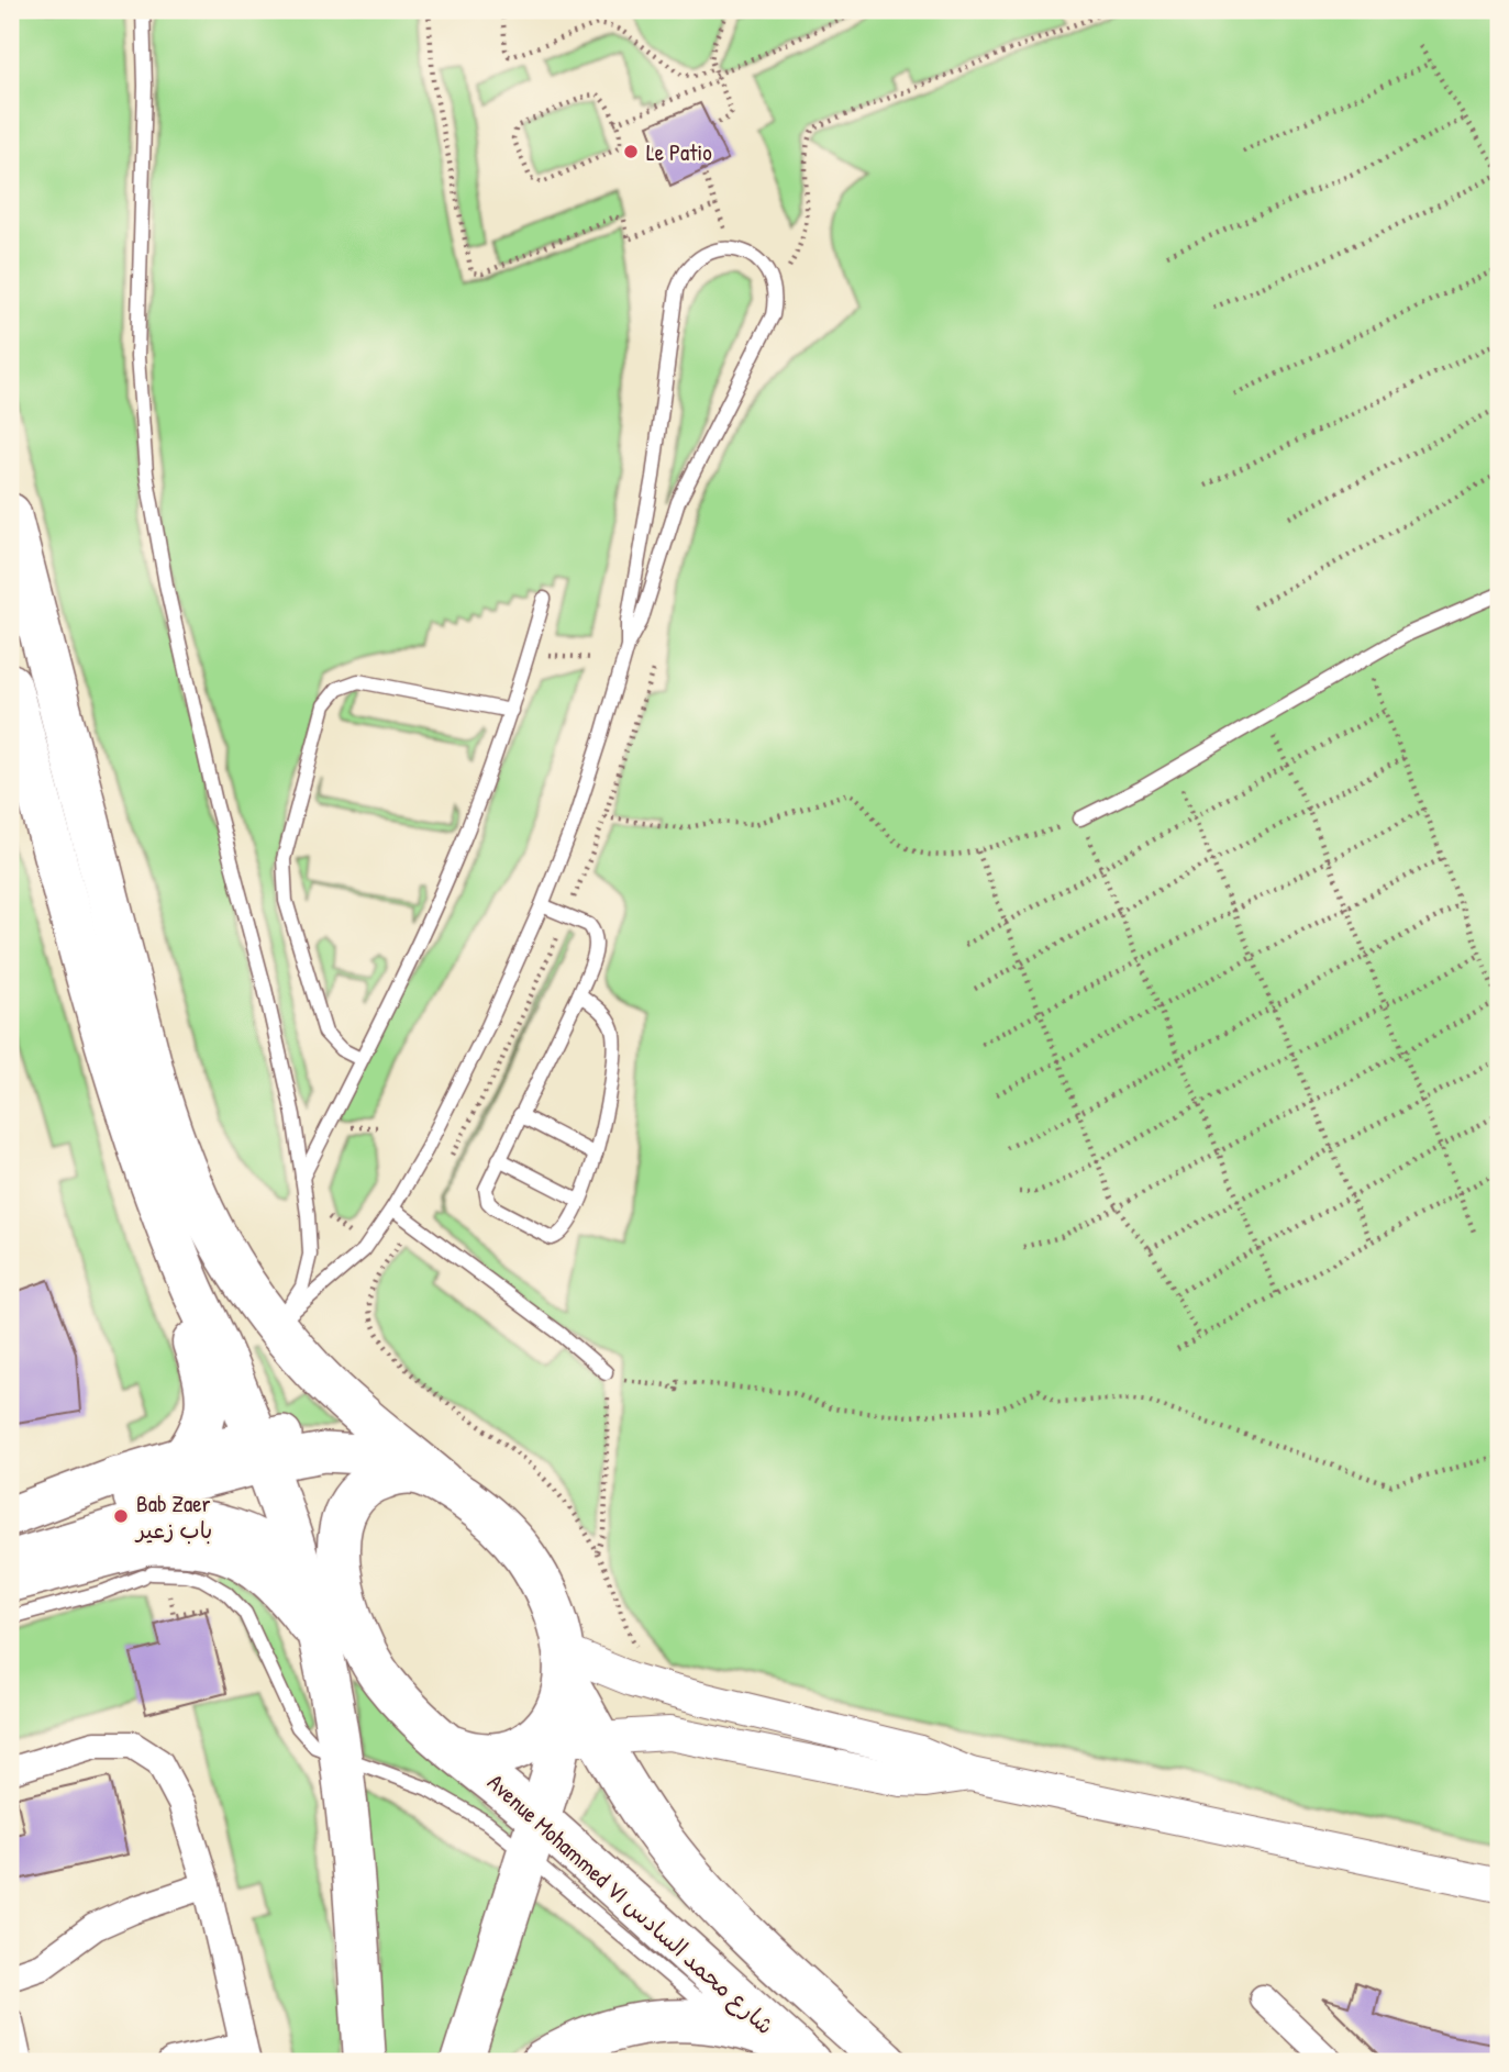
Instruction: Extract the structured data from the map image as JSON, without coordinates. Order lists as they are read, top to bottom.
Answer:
{
  "streets": {
    "main road": ["Avenue Mohammed VI شارع محمد السادس"]
  },
  "places": ["Le Patio", "Bab Zaer باب زعير"]
}
